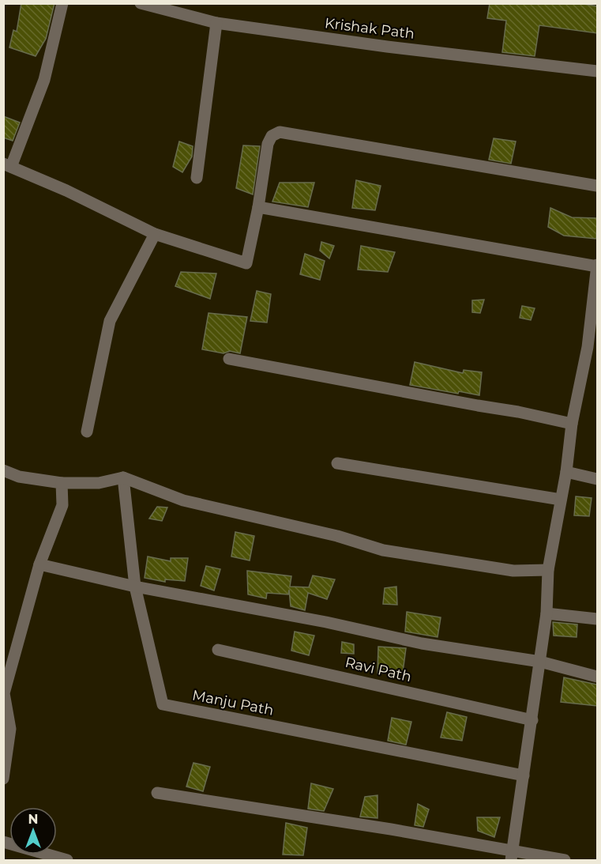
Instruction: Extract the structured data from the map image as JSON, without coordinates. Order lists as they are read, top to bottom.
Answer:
{
  "streets": {
    "street": ["Krishak Path", "Ravi Path", "Manju Path"]
  },
  "north": "top"
}
